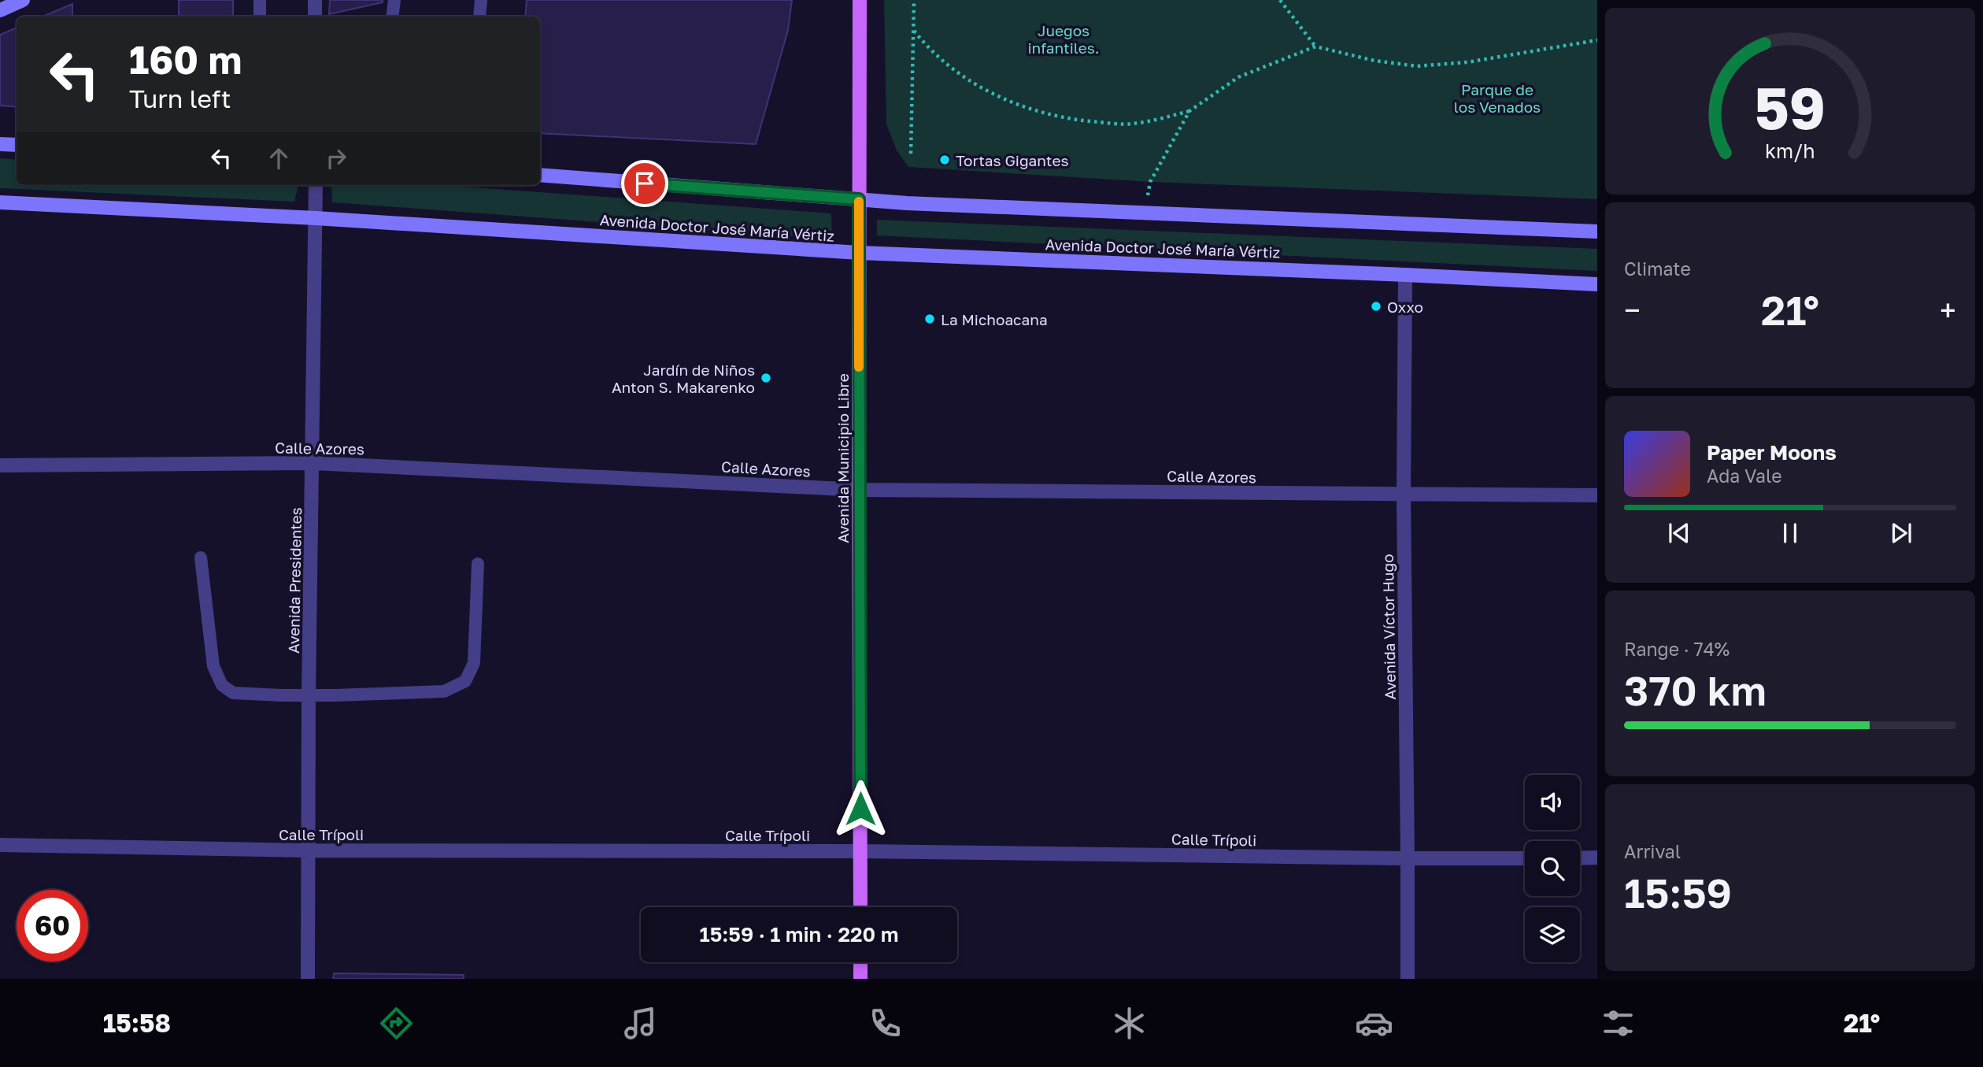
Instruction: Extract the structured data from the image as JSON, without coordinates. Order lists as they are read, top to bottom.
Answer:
{
  "streets": {
    "main road": ["Avenida Doctor José María Vértiz", "Avenida Municipio Libre"],
    "street": [
      "Calle Azores",
      "Avenida Presidentes",
      "Avenida Víctor Hugo",
      "Calle Trípoli"
    ]
  },
  "crossings": [
    ["Avenida Doctor José María Vértiz", "Avenida Municipio Libre"],
    ["Avenida Doctor José María Vértiz", "Avenida Presidentes"],
    ["Avenida Doctor José María Vértiz", "Avenida Víctor Hugo"],
    ["Calle Azores", "Avenida Municipio Libre"],
    ["Calle Azores", "Avenida Presidentes"],
    ["Calle Azores", "Avenida Víctor Hugo"],
    ["Avenida Municipio Libre", "Calle Trípoli"],
    ["Avenida Presidentes", "Calle Trípoli"],
    ["Avenida Víctor Hugo", "Calle Trípoli"]
  ],
  "parks": ["Juegos infantiles.", "Parque de los Venados"],
  "places": [
    "Tortas Gigantes",
    "Oxxo",
    "La Michoacana",
    "Jardín de Niños Anton S. Makarenko"
  ],
  "page": {
    "turn": ["160 m", "Turn left"],
    "tile": [
      "Climate",
      ["Range · 74%", "370 km"],
      ["Arrival", "15:59"]
    ],
    "heat": ["−", "21°", "+"],
    "song": ["Paper Moons", "Ada Vale"],
    "limit": "60",
    "trip": "15:59 · 1 min · 220 m",
    "tabs": ["15:58", "21°"],
    "gauge": ["59", "km/h"]
  }
}
